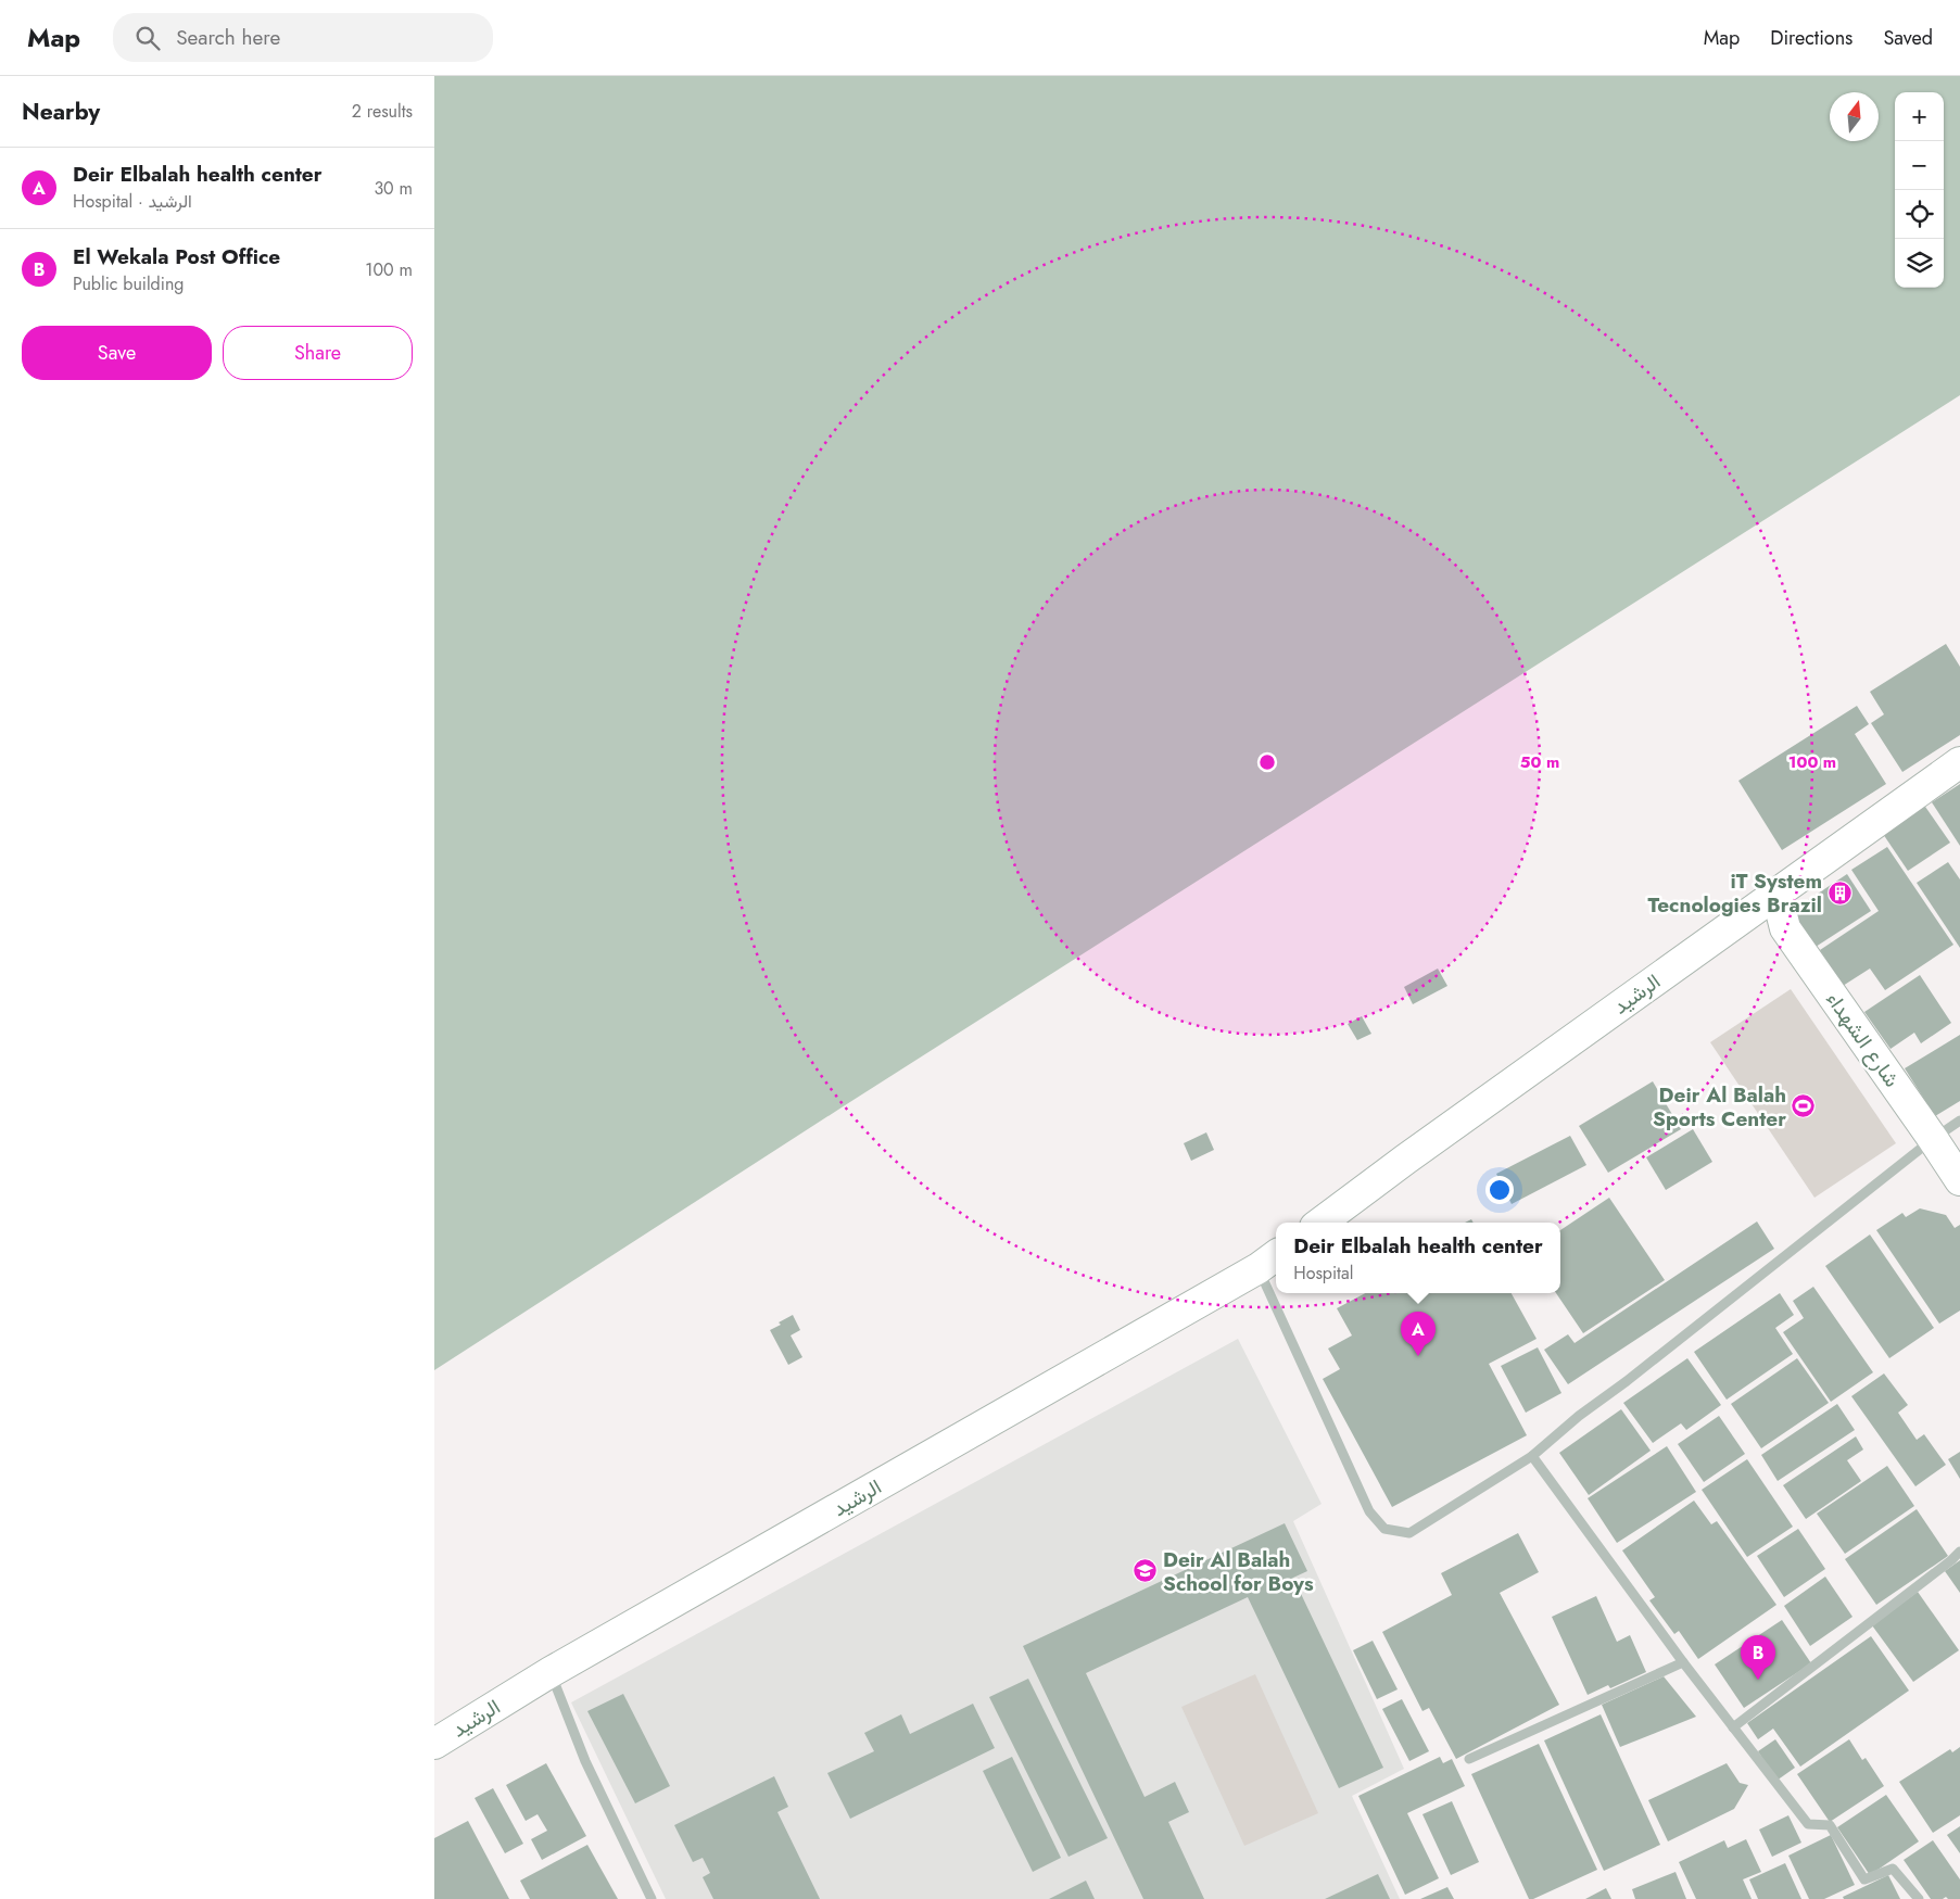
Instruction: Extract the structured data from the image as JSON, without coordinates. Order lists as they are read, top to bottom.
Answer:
{
  "streets": {
    "main road": ["الرشيد", "شارع الشهداء"]
  },
  "crossings": [
    ["الرشيد", "شارع الشهداء"]
  ],
  "places": {
    "building": ["iT System Tecnologies Brazil"],
    "sports": ["Deir Al Balah Sports Center"],
    "school or university": ["Deir Al Balah School for Boys"]
  },
  "north": "top",
  "page": {
    "header": "Map",
    "search": "Search here",
    "nav": ["Map", "Directions", "Saved"],
    "heading": ["Nearby", "2 results"],
    "map_buttons": ["+", "−"],
    "list": [
      {
        "mark": "A",
        "name": "Deir Elbalah health center",
        "note": "Hospital · الرشيد",
        "value": "30 m"
      },
      {
        "mark": "B",
        "name": "El Wekala Post Office",
        "note": "Public building",
        "value": "100 m"
      }
    ],
    "buttons": ["Save", "Share"],
    "popup": ["Deir Elbalah health center", "Hospital"],
    "pins": ["A", "B"]
  },
  "rings": ["50 m", "100 m"]
}
